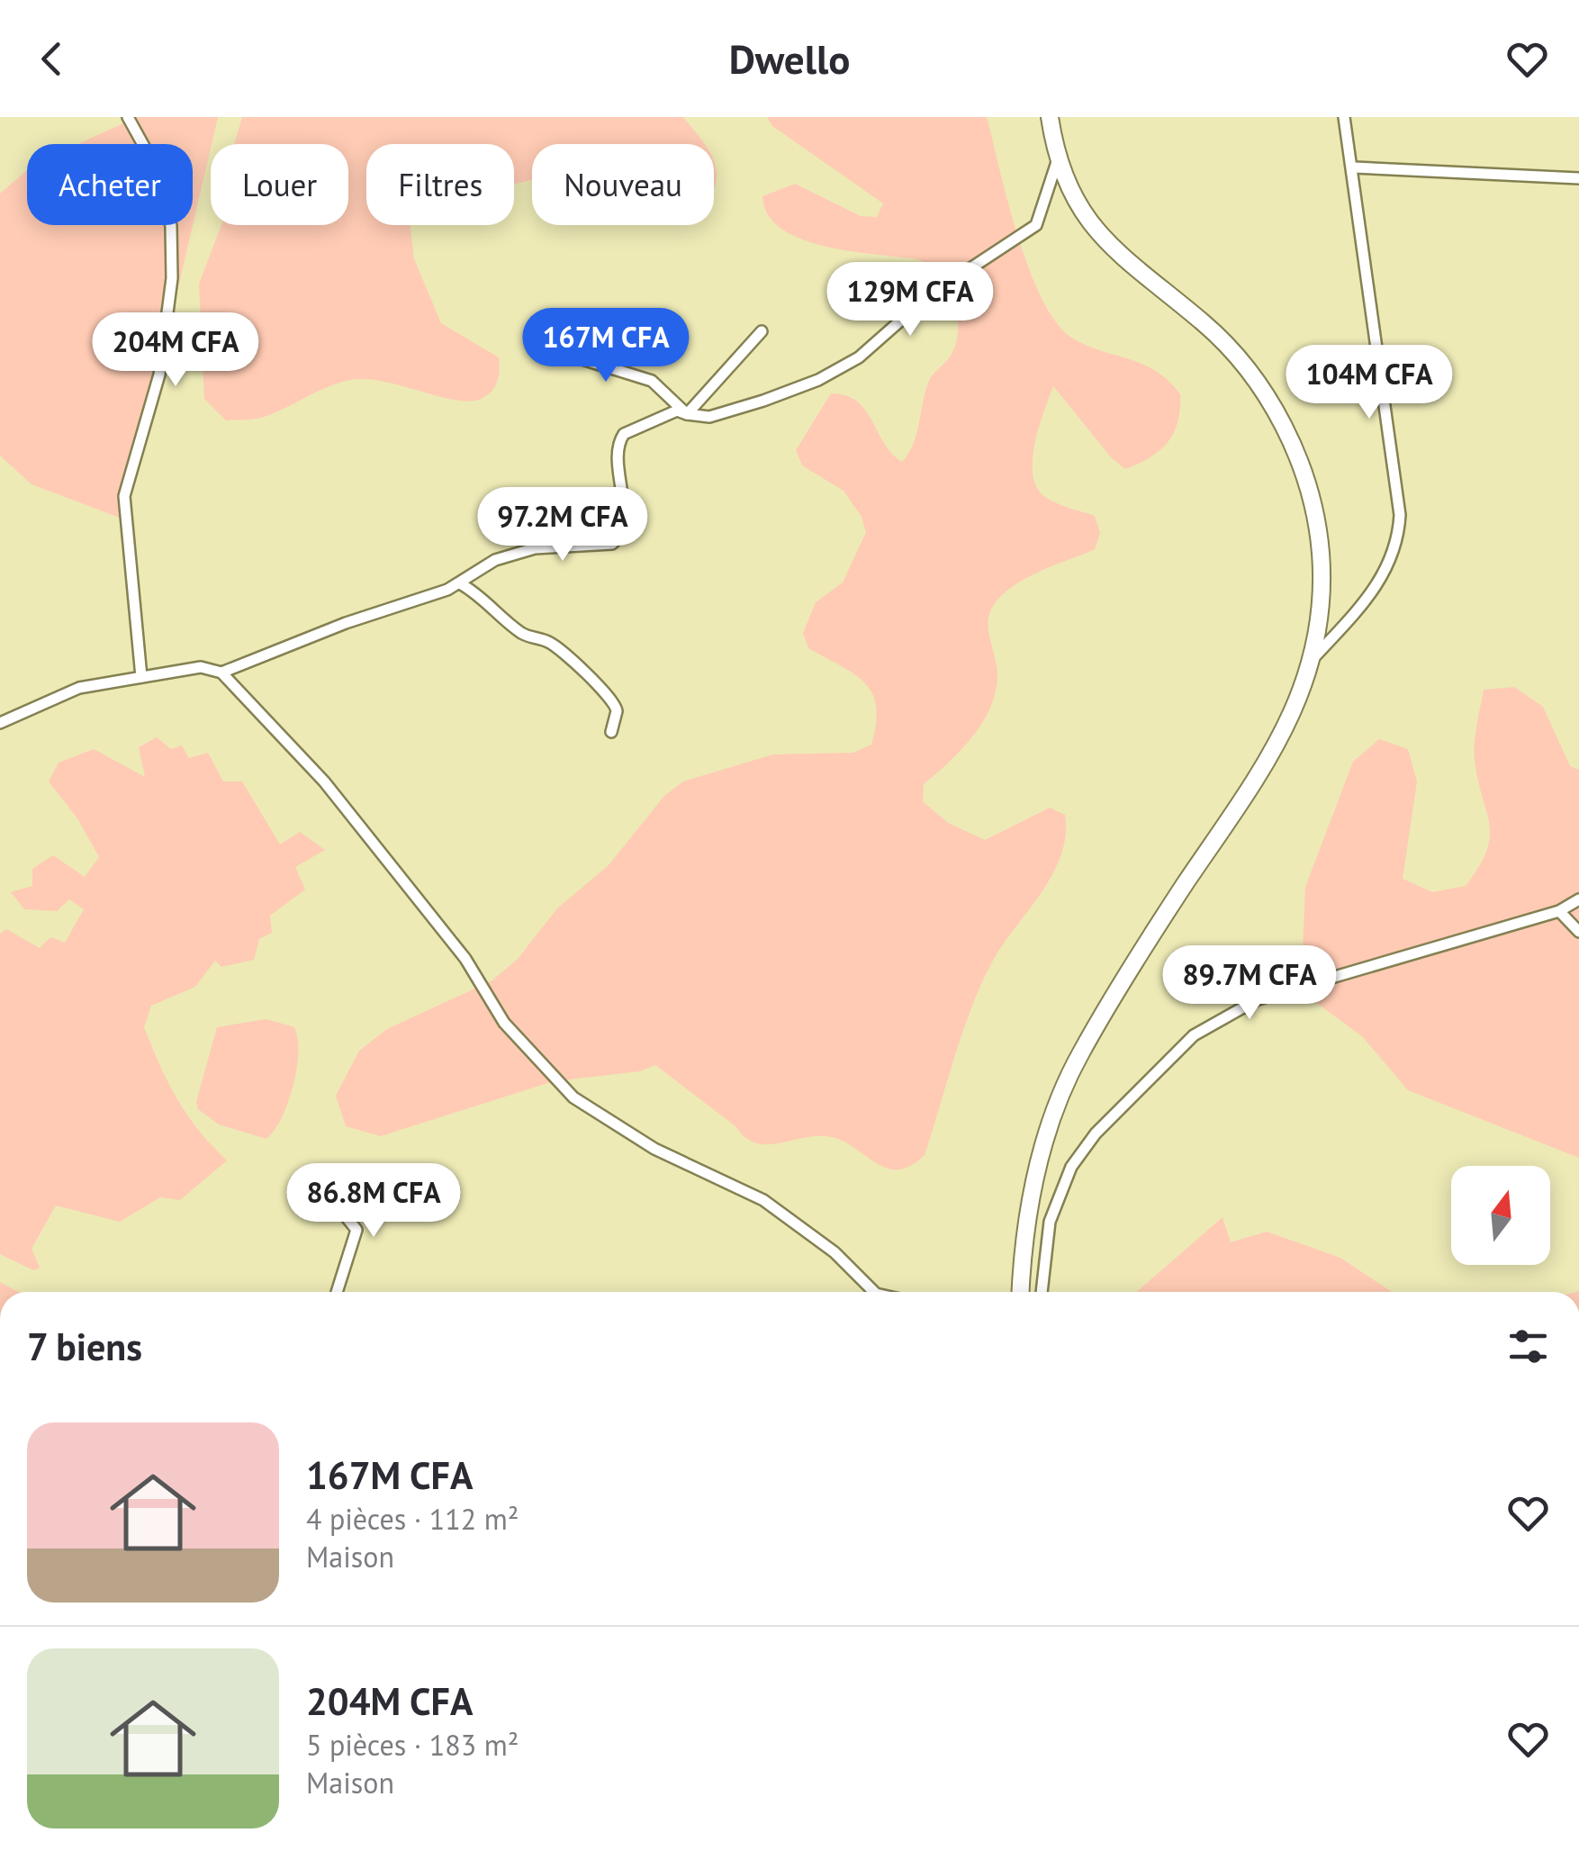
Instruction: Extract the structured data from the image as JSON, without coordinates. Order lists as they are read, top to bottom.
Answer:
{
  "north": "top",
  "page": {
    "header": "Dwello",
    "chip": [
      "Acheter",
      "Louer",
      "Filtres",
      "Nouveau"
    ],
    "price": [
      "129M CFA",
      "167M CFA",
      "204M CFA",
      "104M CFA",
      "97.2M CFA",
      "89.7M CFA",
      "86.8M CFA"
    ],
    "heading": "7 biens",
    "list": [
      {
        "name": "167M CFA",
        "note": "4 pièces · 112 m² · Maison"
      },
      {
        "name": "204M CFA",
        "note": "5 pièces · 183 m² · Maison"
      }
    ]
  }
}
